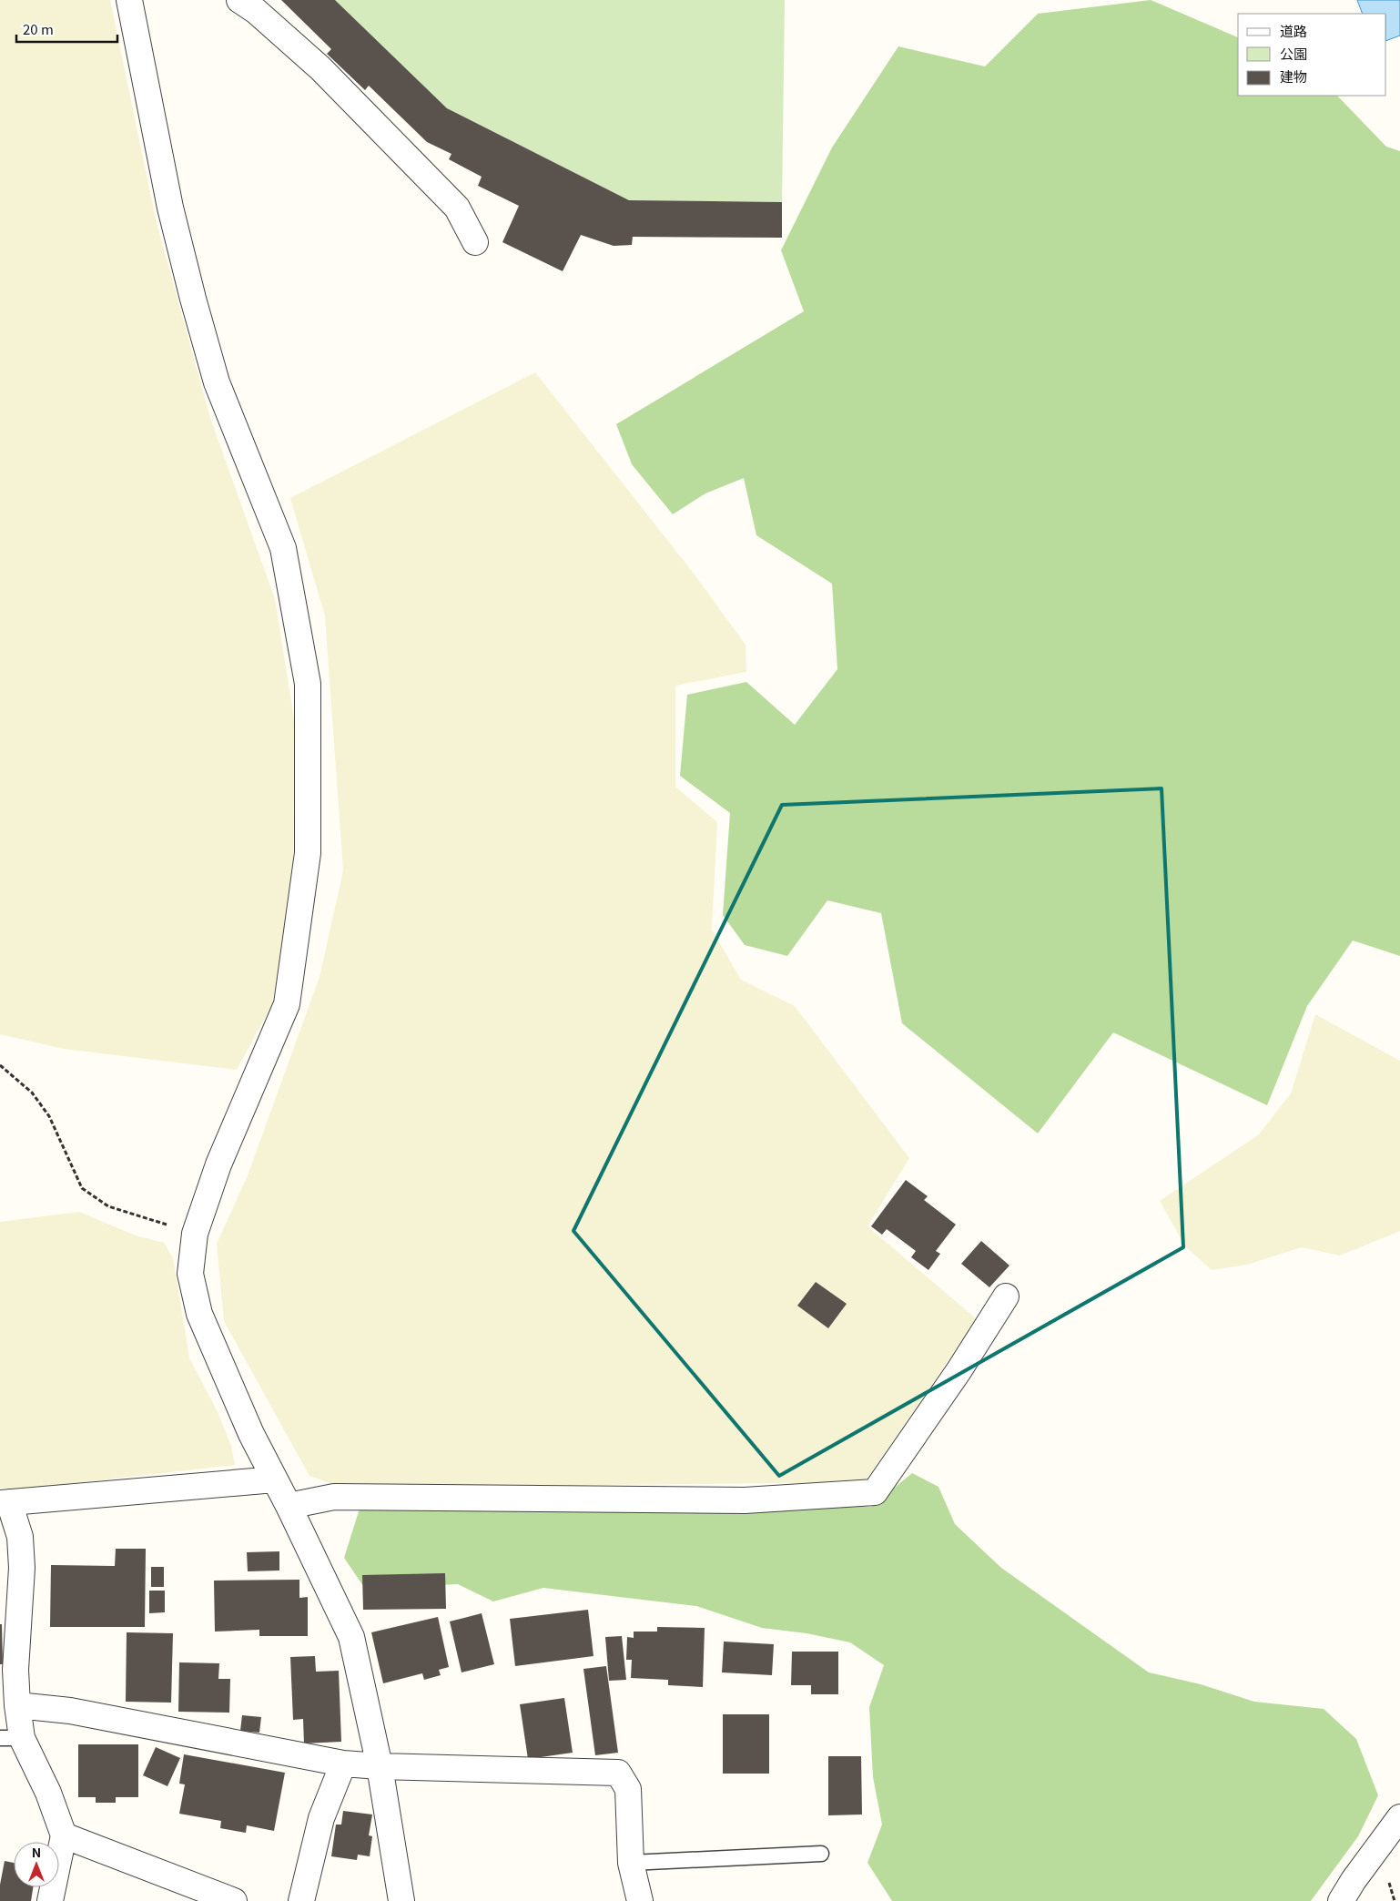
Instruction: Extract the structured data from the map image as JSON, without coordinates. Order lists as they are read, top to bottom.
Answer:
{
  "legend": ["道路", "公園", "建物"],
  "scale_bar": "20 m",
  "north": "top"
}
